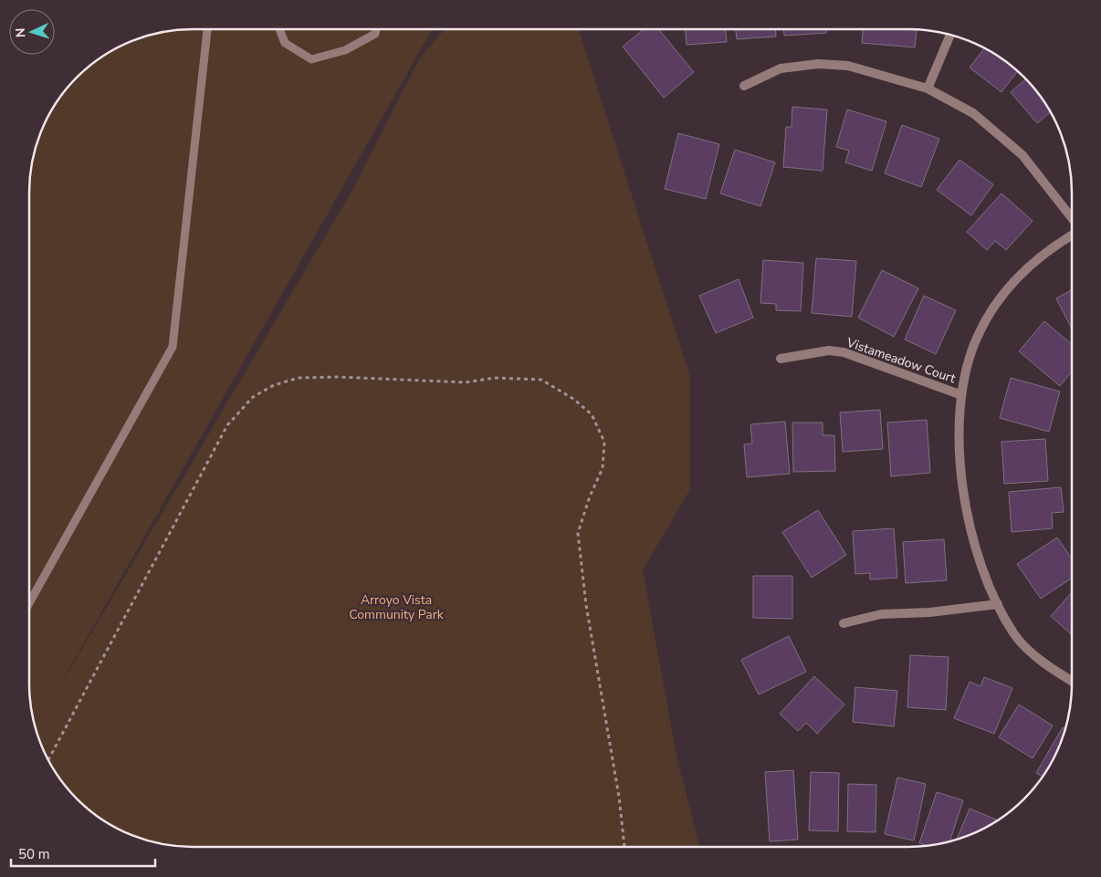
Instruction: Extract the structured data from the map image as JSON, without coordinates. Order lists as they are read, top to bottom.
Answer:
{
  "streets": {
    "street": ["Vistameadow Court"]
  },
  "parks": ["Arroyo Vista Community Park"],
  "scale_bar": "50 m",
  "north": "left"
}
